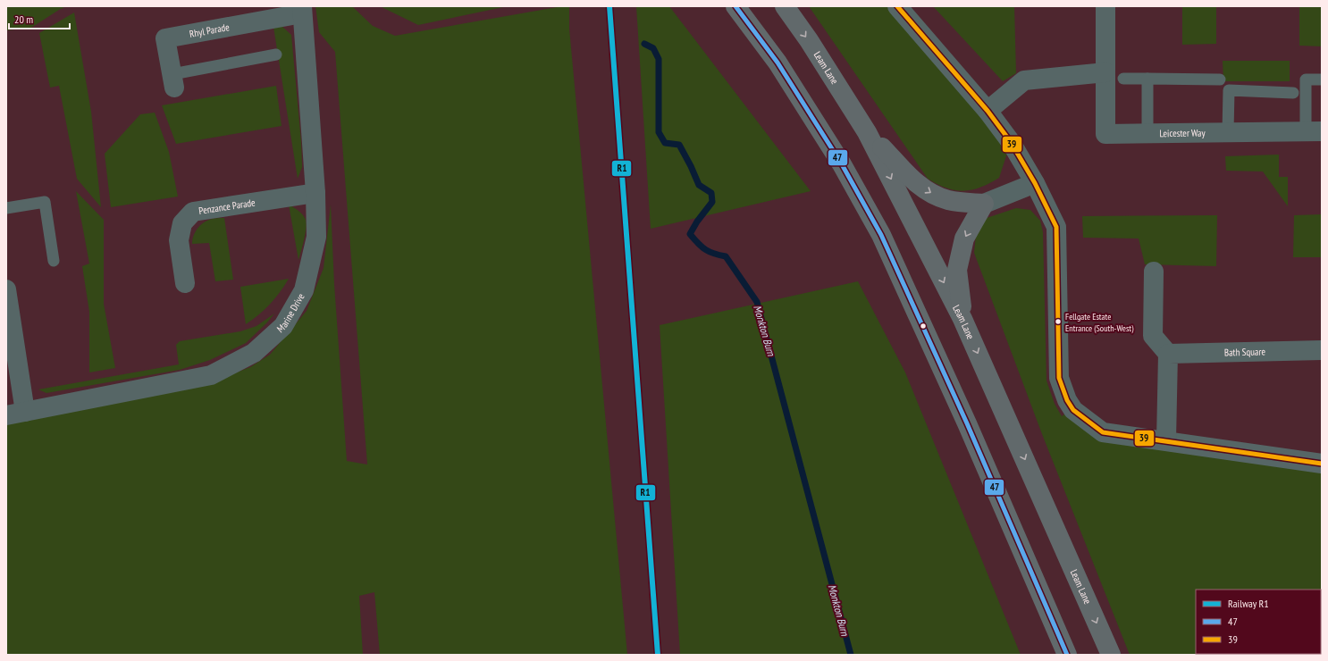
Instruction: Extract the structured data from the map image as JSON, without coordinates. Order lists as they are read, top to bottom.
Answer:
{
  "streets": {
    "highway": ["Leam Lane"],
    "street": [
      "Rhyl Parade",
      "Leicester Way",
      "Penzance Parade",
      "Marine Drive",
      "Bath Square"
    ]
  },
  "crossings": [
    ["Rhyl Parade", "Marine Drive"],
    ["Penzance Parade", "Marine Drive"]
  ],
  "water": ["Monkton Burn"],
  "places": ["Fellgate Estate Entrance (South-West)"],
  "lines": ["rail line R1", "transit line 47", "transit line 39"],
  "legend": ["Railway R1", "47", "39"],
  "scale_bar": "20 m"
}
